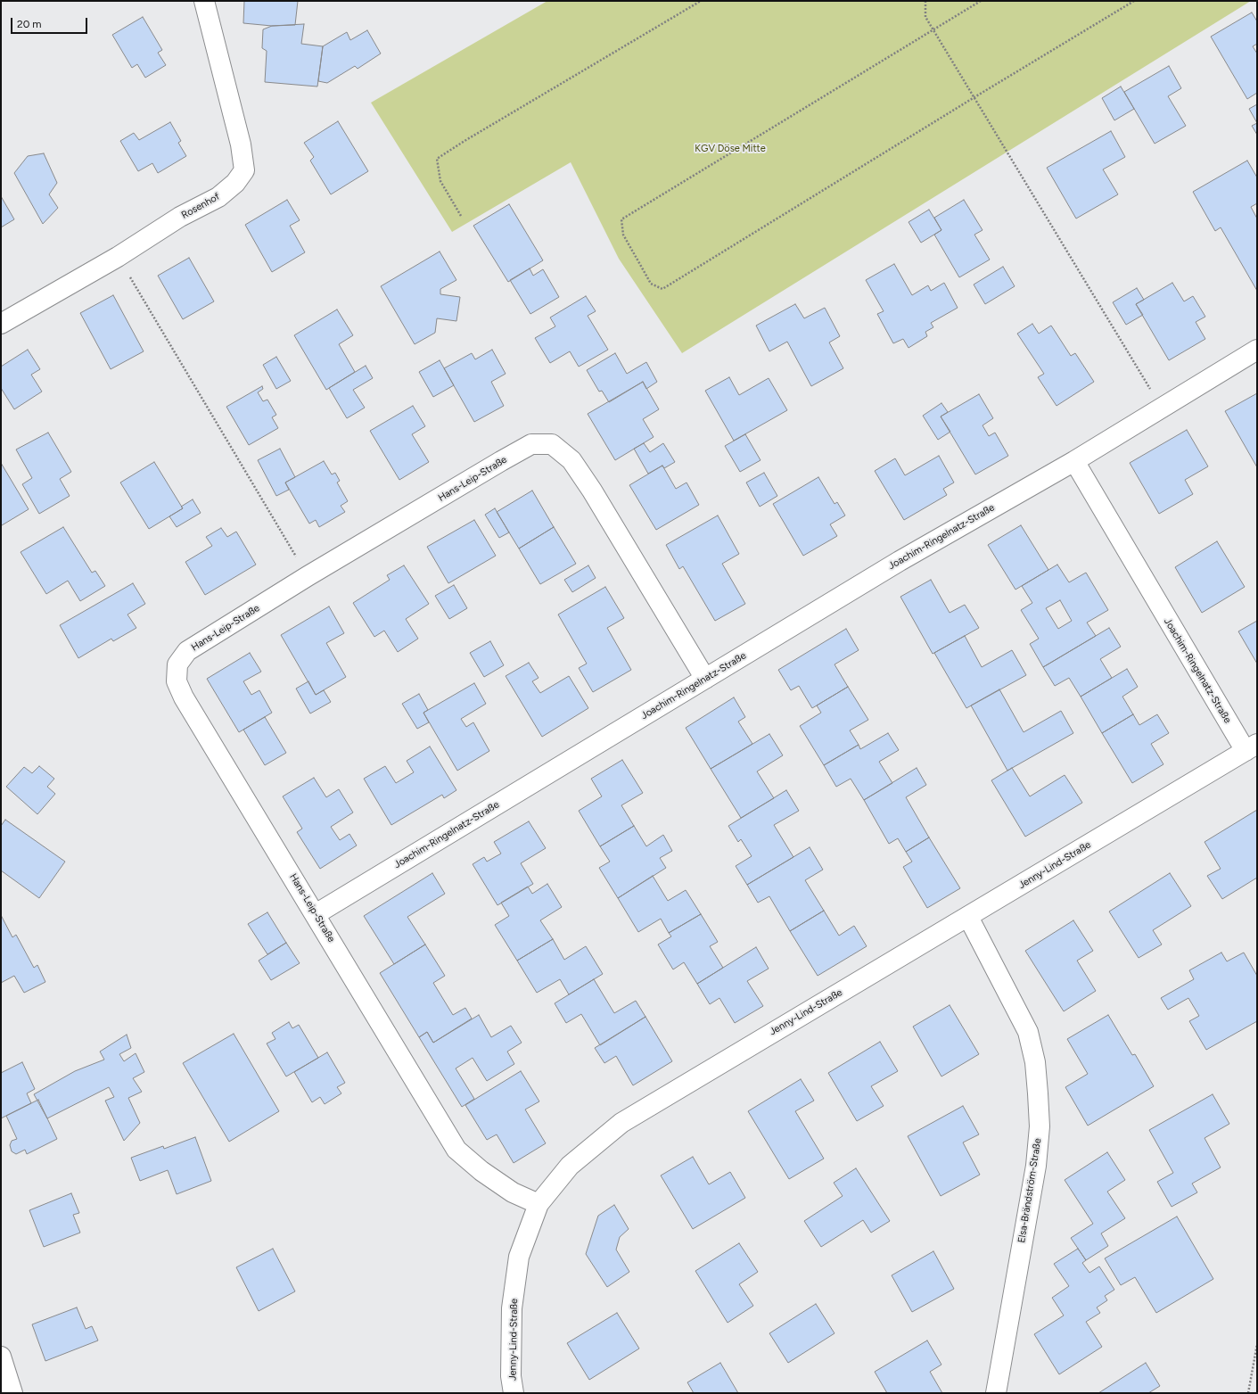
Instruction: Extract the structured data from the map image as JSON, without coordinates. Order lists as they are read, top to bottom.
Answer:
{
  "streets": {
    "street": [
      "Rosenhof",
      "Hans-Leip-Straße",
      "Joachim-Ringelnatz-Straße",
      "Jenny-Lind-Straße",
      "Elsa-Brändström-Straße"
    ]
  },
  "crossings": [
    ["Hans-Leip-Straße", "Joachim-Ringelnatz-Straße"],
    ["Hans-Leip-Straße", "Jenny-Lind-Straße"],
    ["Joachim-Ringelnatz-Straße", "Jenny-Lind-Straße"],
    ["Jenny-Lind-Straße", "Elsa-Brändström-Straße"]
  ],
  "parks": ["KGV Döse Mitte"],
  "scale_bar": "20 m"
}
